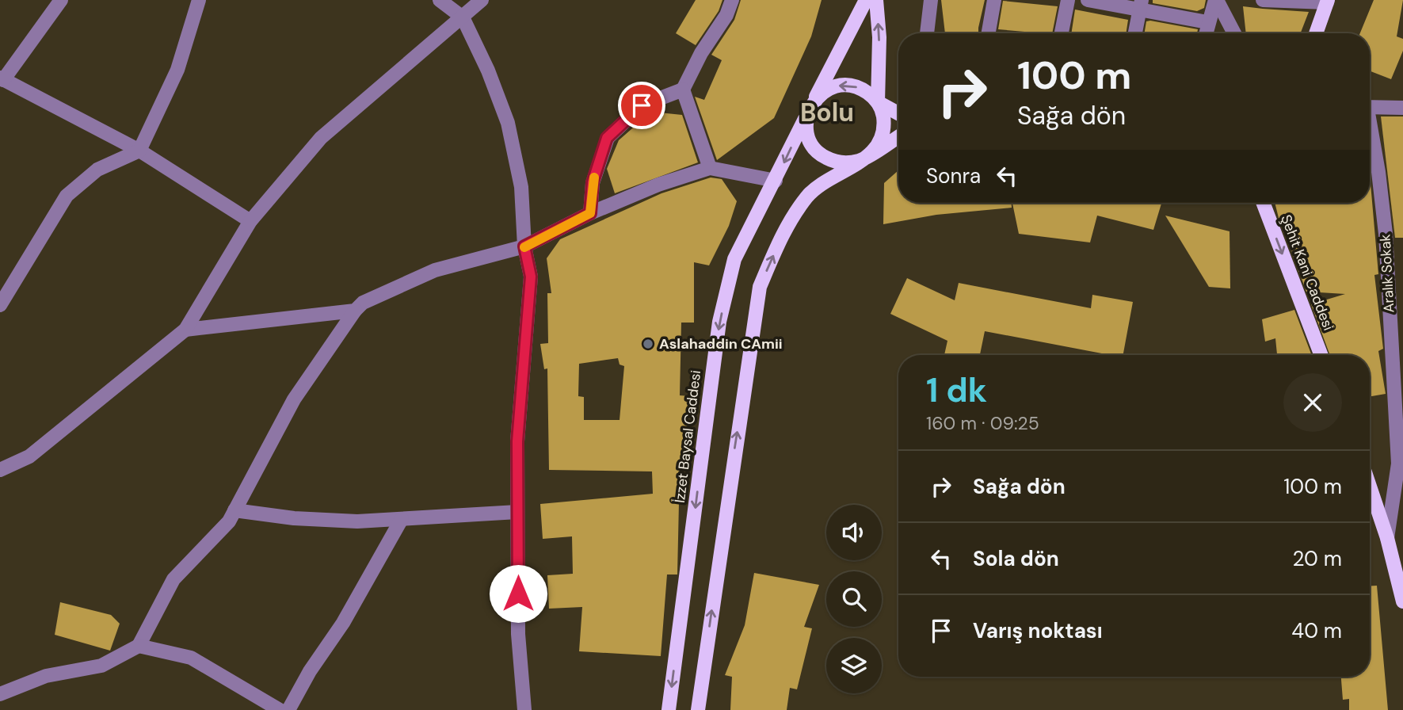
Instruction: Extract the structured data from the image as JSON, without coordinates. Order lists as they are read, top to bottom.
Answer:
{
  "streets": {
    "main road": ["Şehit Kani Caddesi", "İzzet Baysal Caddesi"],
    "street": ["Aralık Sokak"]
  },
  "one_way": ["Şehit Kani Caddesi"],
  "districts": ["Bolu"],
  "places": ["Aslahaddin CAmii"],
  "page": {
    "turn": ["100 m", "Sağa dön"],
    "then": "Sonra",
    "heading": ["1 dk", "160 m · 09:25"],
    "list": [
      {
        "name": "Sağa dön",
        "value": "100 m"
      },
      {
        "name": "Sola dön",
        "value": "20 m"
      },
      {
        "name": "Varış noktası",
        "value": "40 m"
      }
    ]
  }
}
